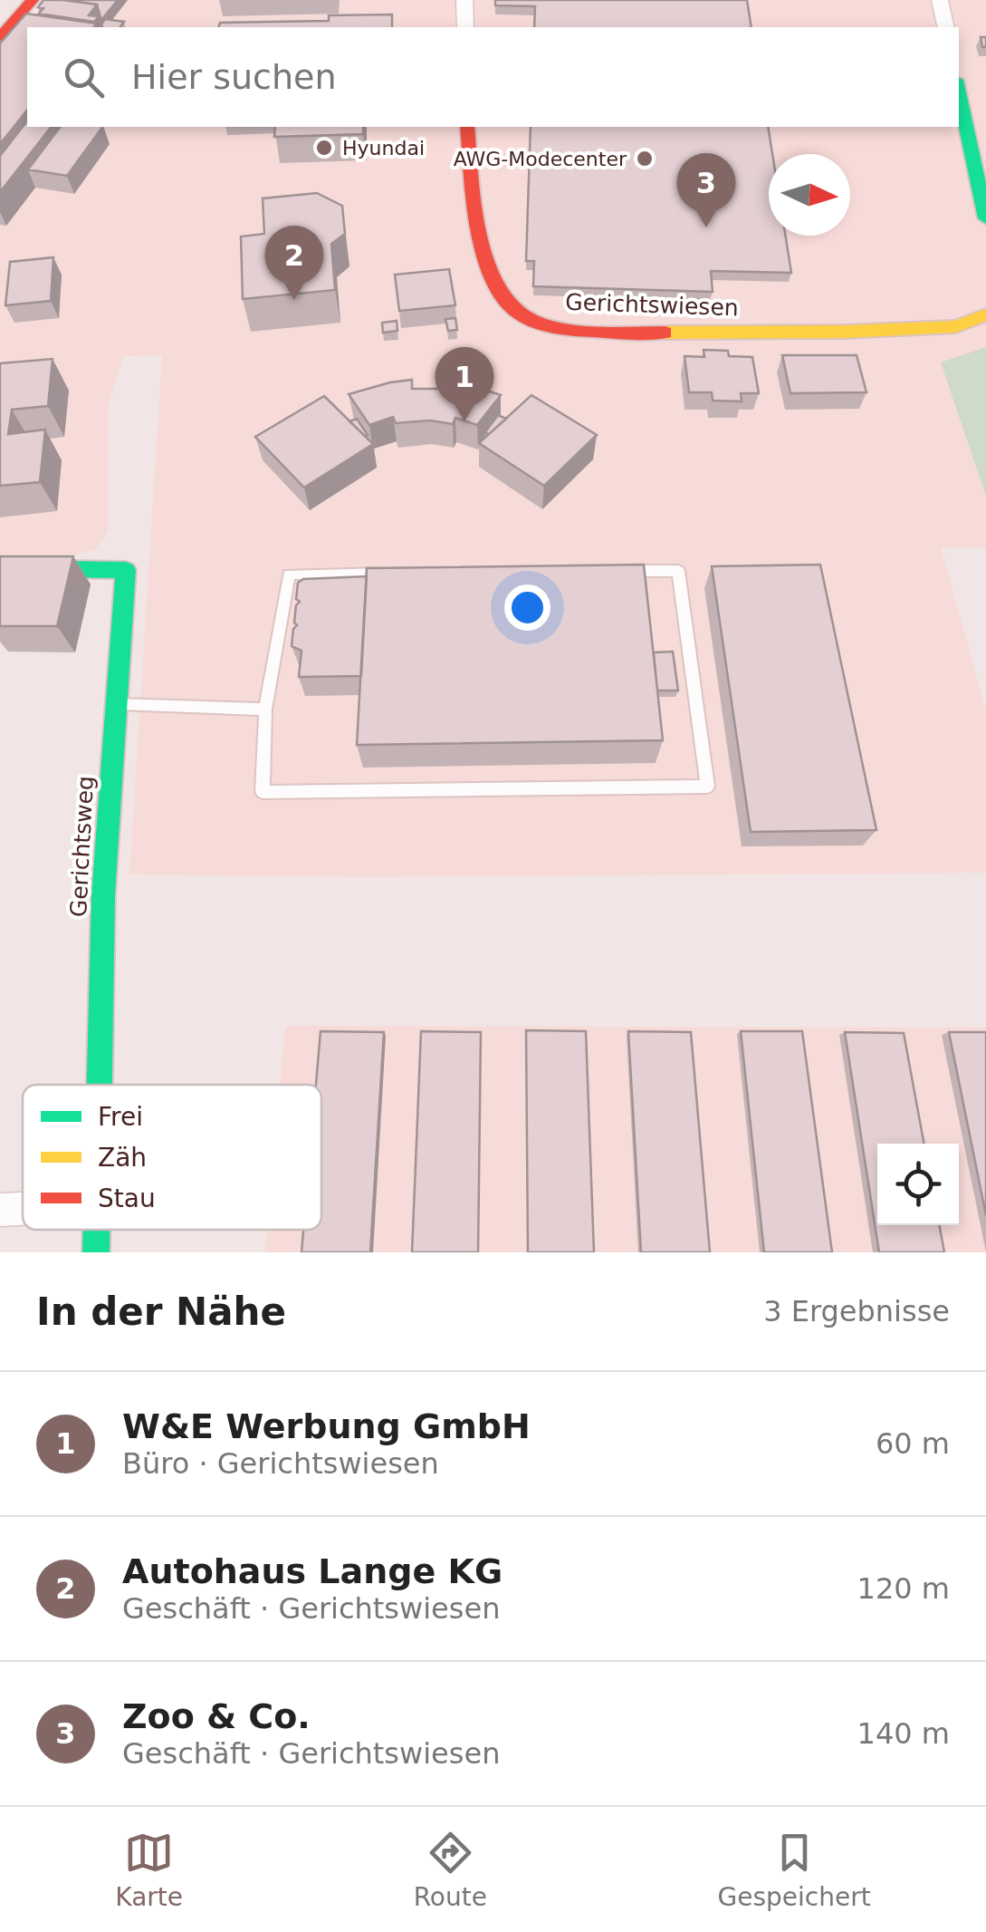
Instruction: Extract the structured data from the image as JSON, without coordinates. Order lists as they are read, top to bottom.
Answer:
{
  "streets": {
    "street": ["Gerichtswiesen", "Gerichtsweg"]
  },
  "places": ["Hyundai", "AWG-Modecenter"],
  "legend": ["Frei", "Zäh", "Stau"],
  "north": "right",
  "page": {
    "search": "Hier suchen",
    "pins": ["3", "2", "1"],
    "heading": ["In der Nähe", "3 Ergebnisse"],
    "list": [
      {
        "mark": "1",
        "name": "W&E Werbung GmbH",
        "note": "Büro · Gerichtswiesen",
        "value": "60 m"
      },
      {
        "mark": "2",
        "name": "Autohaus Lange KG",
        "note": "Geschäft · Gerichtswiesen",
        "value": "120 m"
      },
      {
        "mark": "3",
        "name": "Zoo & Co.",
        "note": "Geschäft · Gerichtswiesen",
        "value": "140 m"
      }
    ],
    "nav": ["Karte", "Route", "Gespeichert"]
  }
}
